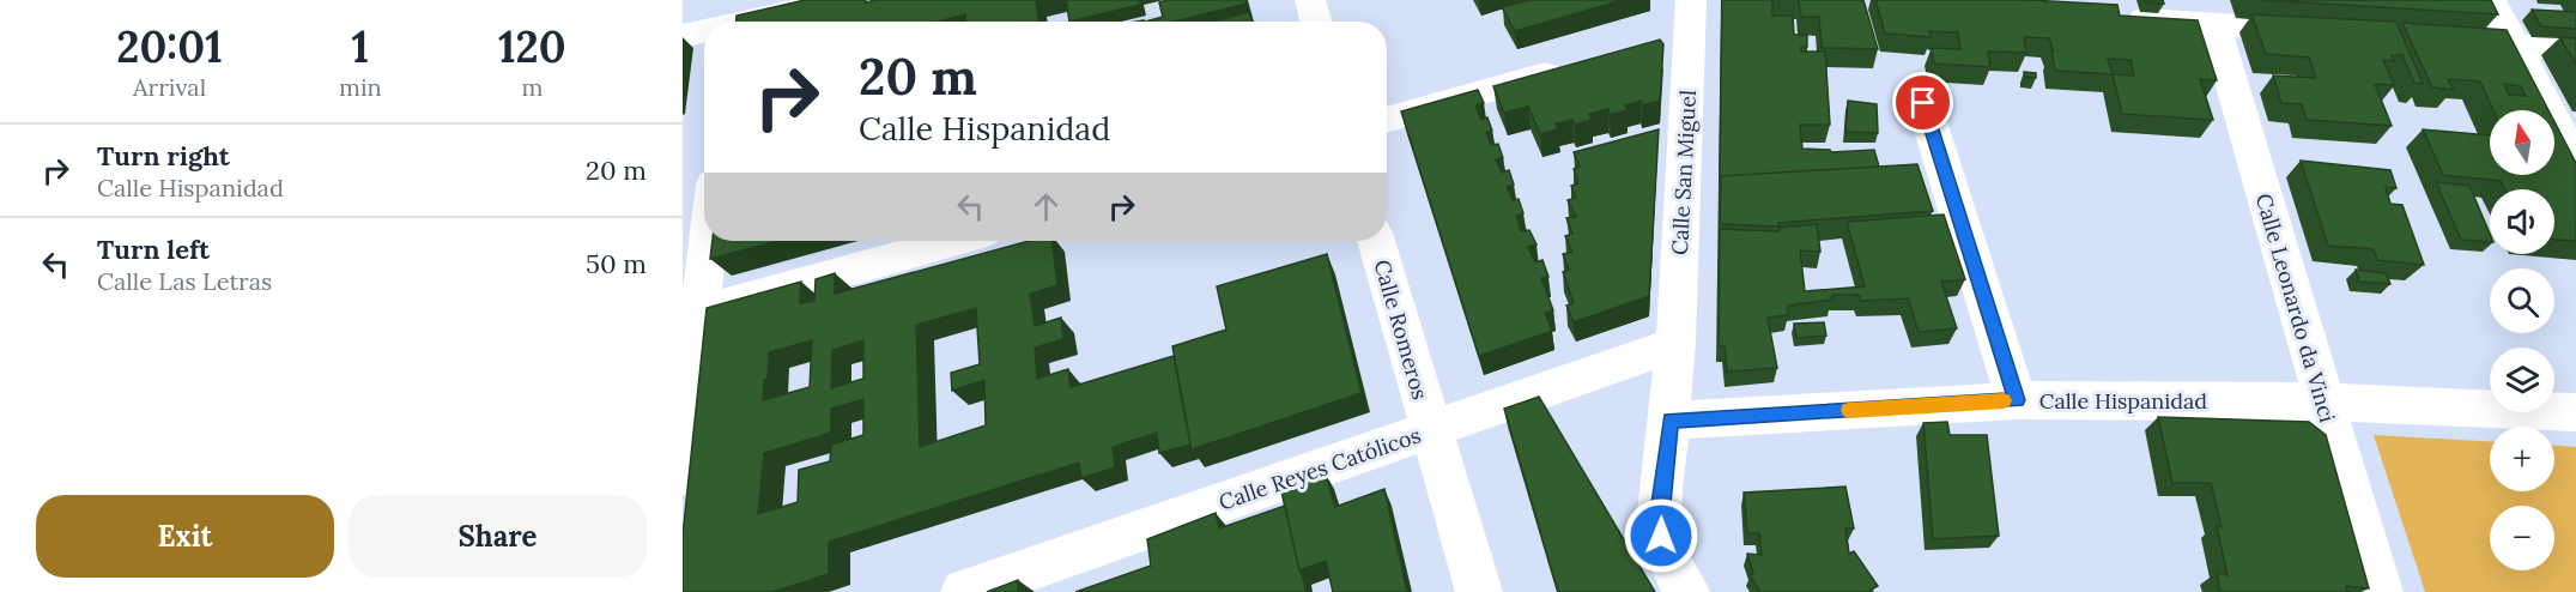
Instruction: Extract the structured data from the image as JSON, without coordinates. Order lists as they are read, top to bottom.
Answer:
{
  "streets": {
    "street": [
      "Calle San Miguel",
      "Calle Leonardo da Vinci",
      "Calle Romeros",
      "Calle Hispanidad",
      "Calle Reyes Católicos"
    ]
  },
  "crossings": [
    ["Calle San Miguel", "Calle Hispanidad"],
    ["Calle San Miguel", "Calle Reyes Católicos"],
    ["Calle Leonardo da Vinci", "Calle Hispanidad"],
    ["Calle Romeros", "Calle Reyes Católicos"]
  ],
  "north": "top",
  "page": {
    "eta": [
      "20:01",
      "Arrival",
      "1",
      "min",
      "120",
      "m"
    ],
    "turn": ["20 m", "Calle Hispanidad"],
    "map_buttons": ["+", "−"],
    "list": [
      {
        "name": "Turn right",
        "note": "Calle Hispanidad",
        "value": "20 m"
      },
      {
        "name": "Turn left",
        "note": "Calle Las Letras",
        "value": "50 m"
      }
    ],
    "buttons": ["Exit", "Share"]
  }
}
